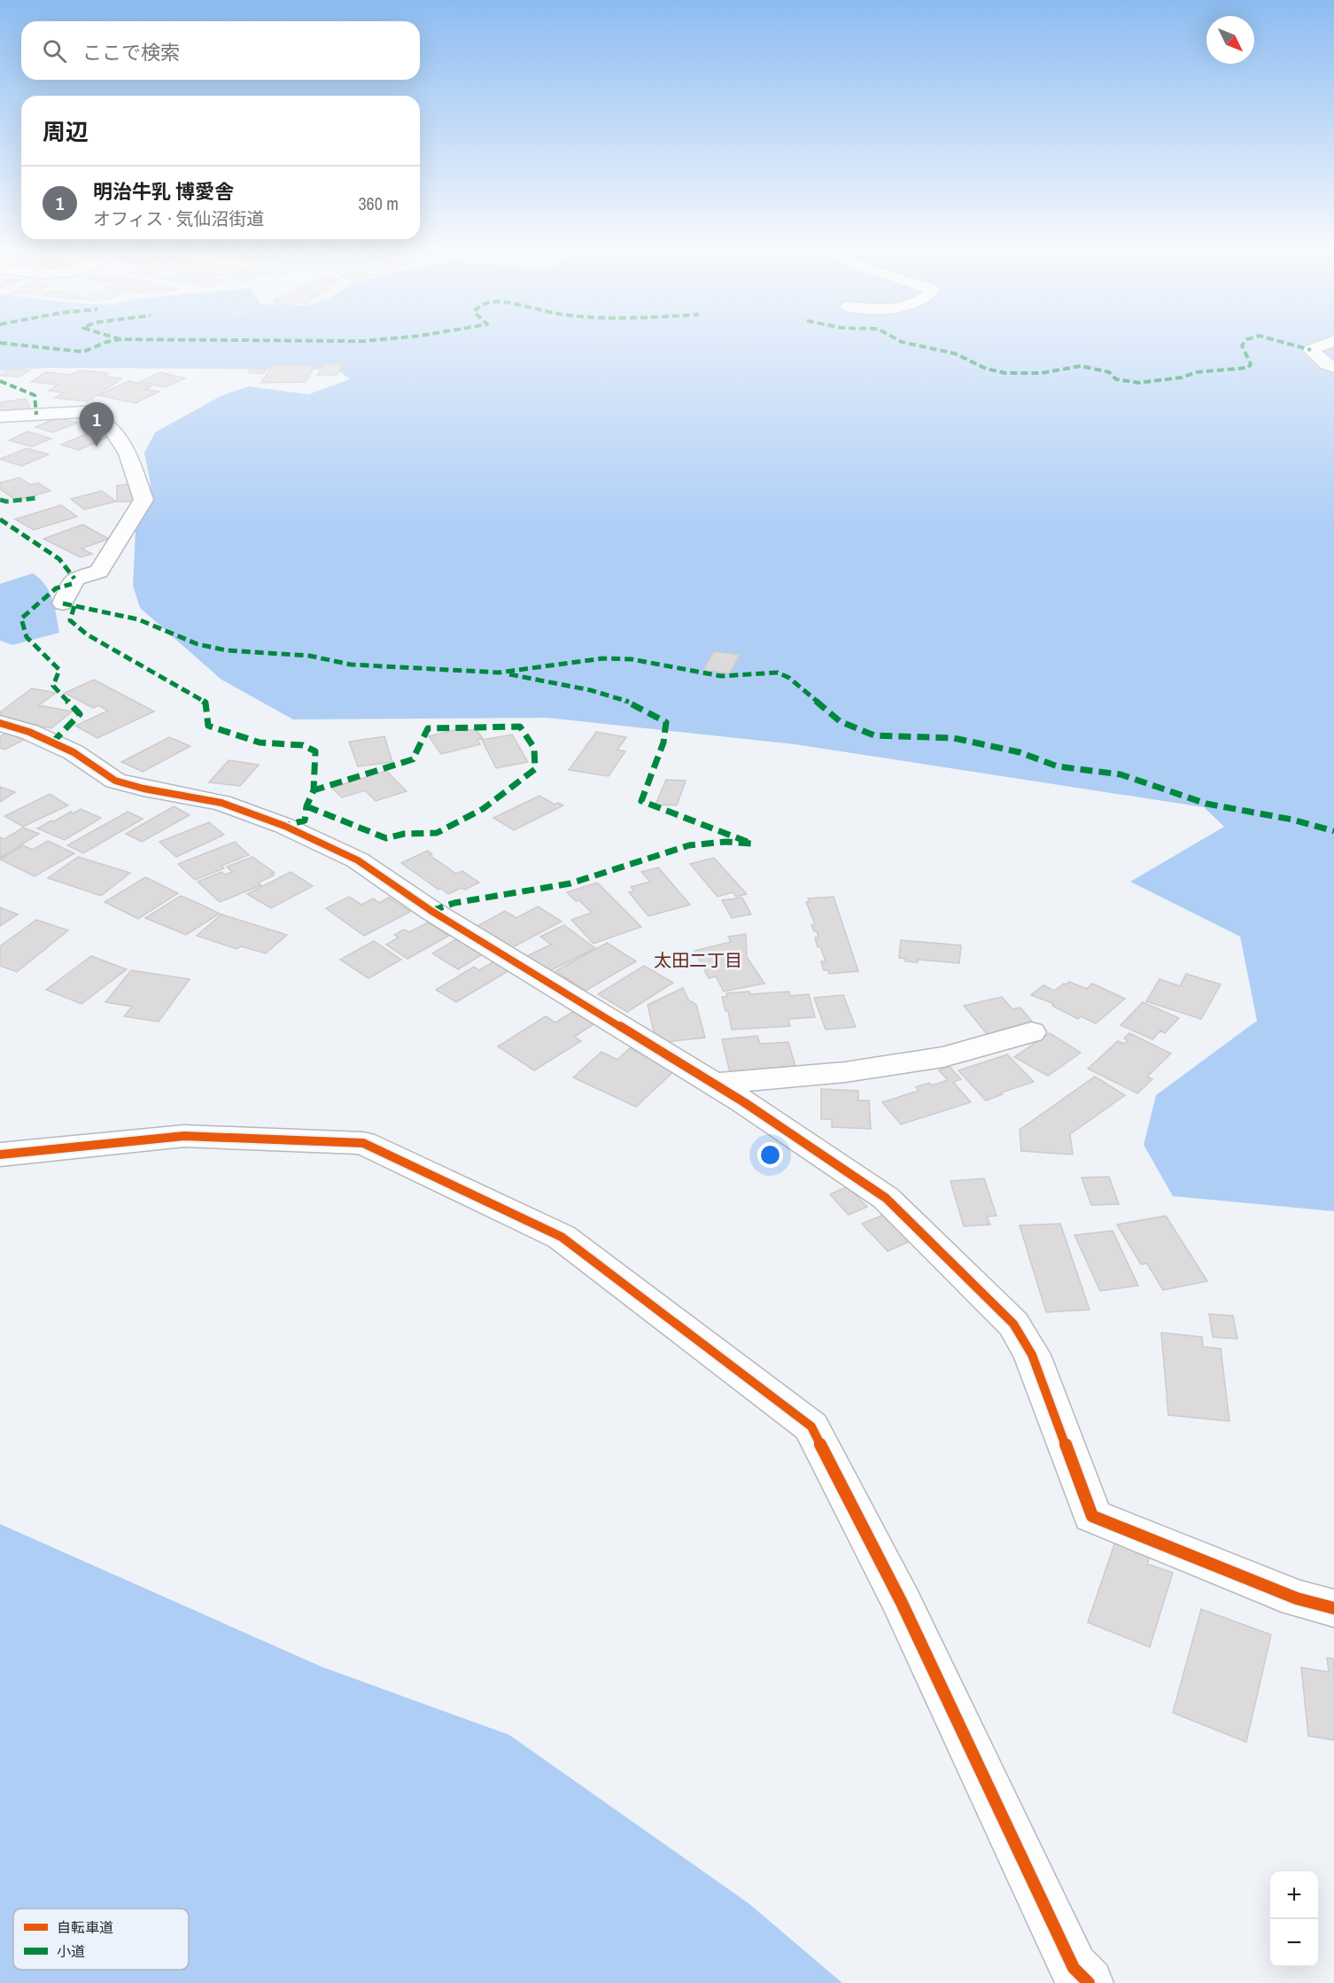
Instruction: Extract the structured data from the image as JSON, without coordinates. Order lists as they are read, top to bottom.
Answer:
{
  "districts": ["太田二丁目"],
  "legend": ["自転車道", "小道"],
  "north": "bottom right",
  "page": {
    "search": "ここで検索",
    "heading": "周辺",
    "list": [
      {
        "mark": "1",
        "name": "明治牛乳 博愛舎",
        "note": "オフィス · 気仙沼街道",
        "value": "360 m"
      }
    ],
    "pins": "1",
    "map_buttons": ["+", "−"]
  }
}
